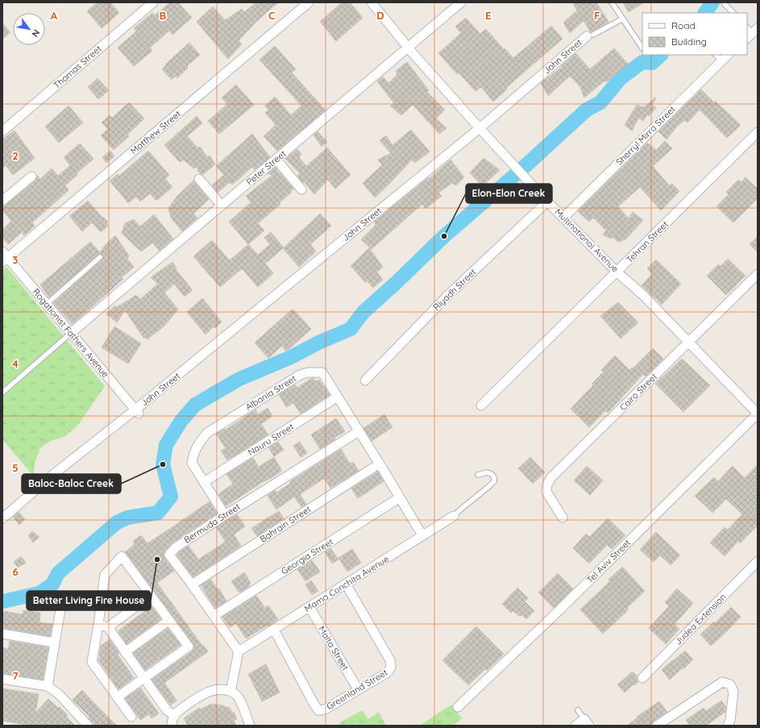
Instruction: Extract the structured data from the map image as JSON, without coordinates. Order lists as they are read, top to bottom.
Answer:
{
  "streets": {
    "street": [
      "John Street",
      "Thomas Street",
      "Matthew Street",
      "Sherryl Mirra Street",
      "Peter Street",
      "Multinational Avenue",
      "Tehran Street",
      "Riyadh Street",
      "Rogationist Fathers Avenue",
      "Cairo Street",
      "Albania Street",
      "Nauru Street",
      "Bermuda Street",
      "Bahrain Street",
      "Georgia Street",
      "Tel Aviv Street",
      "Mama Conchita Avenue",
      "Judea Extension",
      "Malta Street",
      "Greenland Street"
    ]
  },
  "crossings": [
    ["John Street", "Multinational Avenue"],
    ["John Street", "Rogationist Fathers Avenue"],
    ["Matthew Street", "Rogationist Fathers Avenue"],
    ["Sherryl Mirra Street", "Multinational Avenue"],
    ["Peter Street", "Multinational Avenue"],
    ["Peter Street", "Rogationist Fathers Avenue"],
    ["Multinational Avenue", "Tehran Street"],
    ["Multinational Avenue", "Riyadh Street"],
    ["Multinational Avenue", "Cairo Street"],
    ["Multinational Avenue", "Tel Aviv Street"],
    ["Albania Street", "Nauru Street"],
    ["Albania Street", "Bermuda Street"],
    ["Albania Street", "Bahrain Street"],
    ["Albania Street", "Georgia Street"],
    ["Albania Street", "Mama Conchita Avenue"],
    ["Bermuda Street", "Bahrain Street"],
    ["Bermuda Street", "Georgia Street"],
    ["Bermuda Street", "Mama Conchita Avenue"],
    ["Mama Conchita Avenue", "Malta Street"],
    ["Mama Conchita Avenue", "Greenland Street"],
    ["Malta Street", "Greenland Street"]
  ],
  "places": ["Elon-Elon Creek", "Baloc-Baloc Creek", "Better Living Fire House"],
  "legend": ["Road", "Building"],
  "north": "bottom right",
  "grid": {
    "columns": [
      "A",
      "B",
      "C",
      "D",
      "E",
      "F"
    ],
    "rows": [
      "2",
      "3",
      "4",
      "5",
      "6",
      "7"
    ]
  }
}
